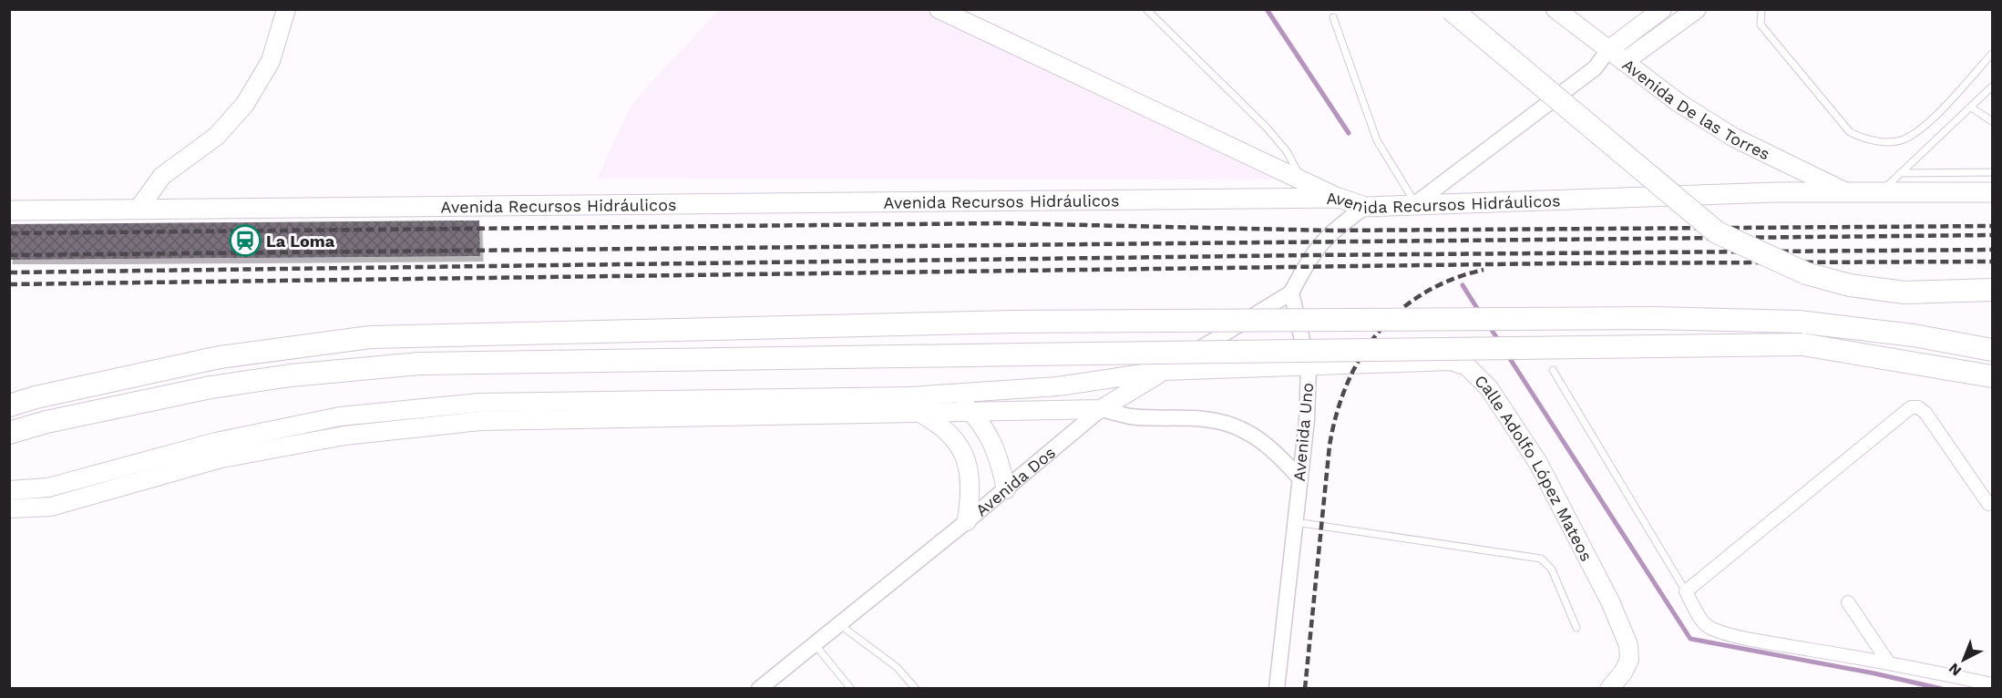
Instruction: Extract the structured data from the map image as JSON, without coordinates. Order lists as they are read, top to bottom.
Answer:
{
  "streets": {
    "main road": [
      "Avenida De las Torres",
      "Avenida Recursos Hidráulicos",
      "Calle Adolfo López Mateos",
      "Avenida Dos"
    ],
    "street": ["Avenida Uno"]
  },
  "crossings": [
    ["Avenida De las Torres", "Avenida Recursos Hidráulicos"],
    ["Avenida Uno", "Calle Adolfo López Mateos"],
    ["Avenida Uno", "Avenida Dos"],
    ["Calle Adolfo López Mateos", "Avenida Dos"]
  ],
  "places": {
    "station": ["La Loma"]
  },
  "north": "bottom left"
}
